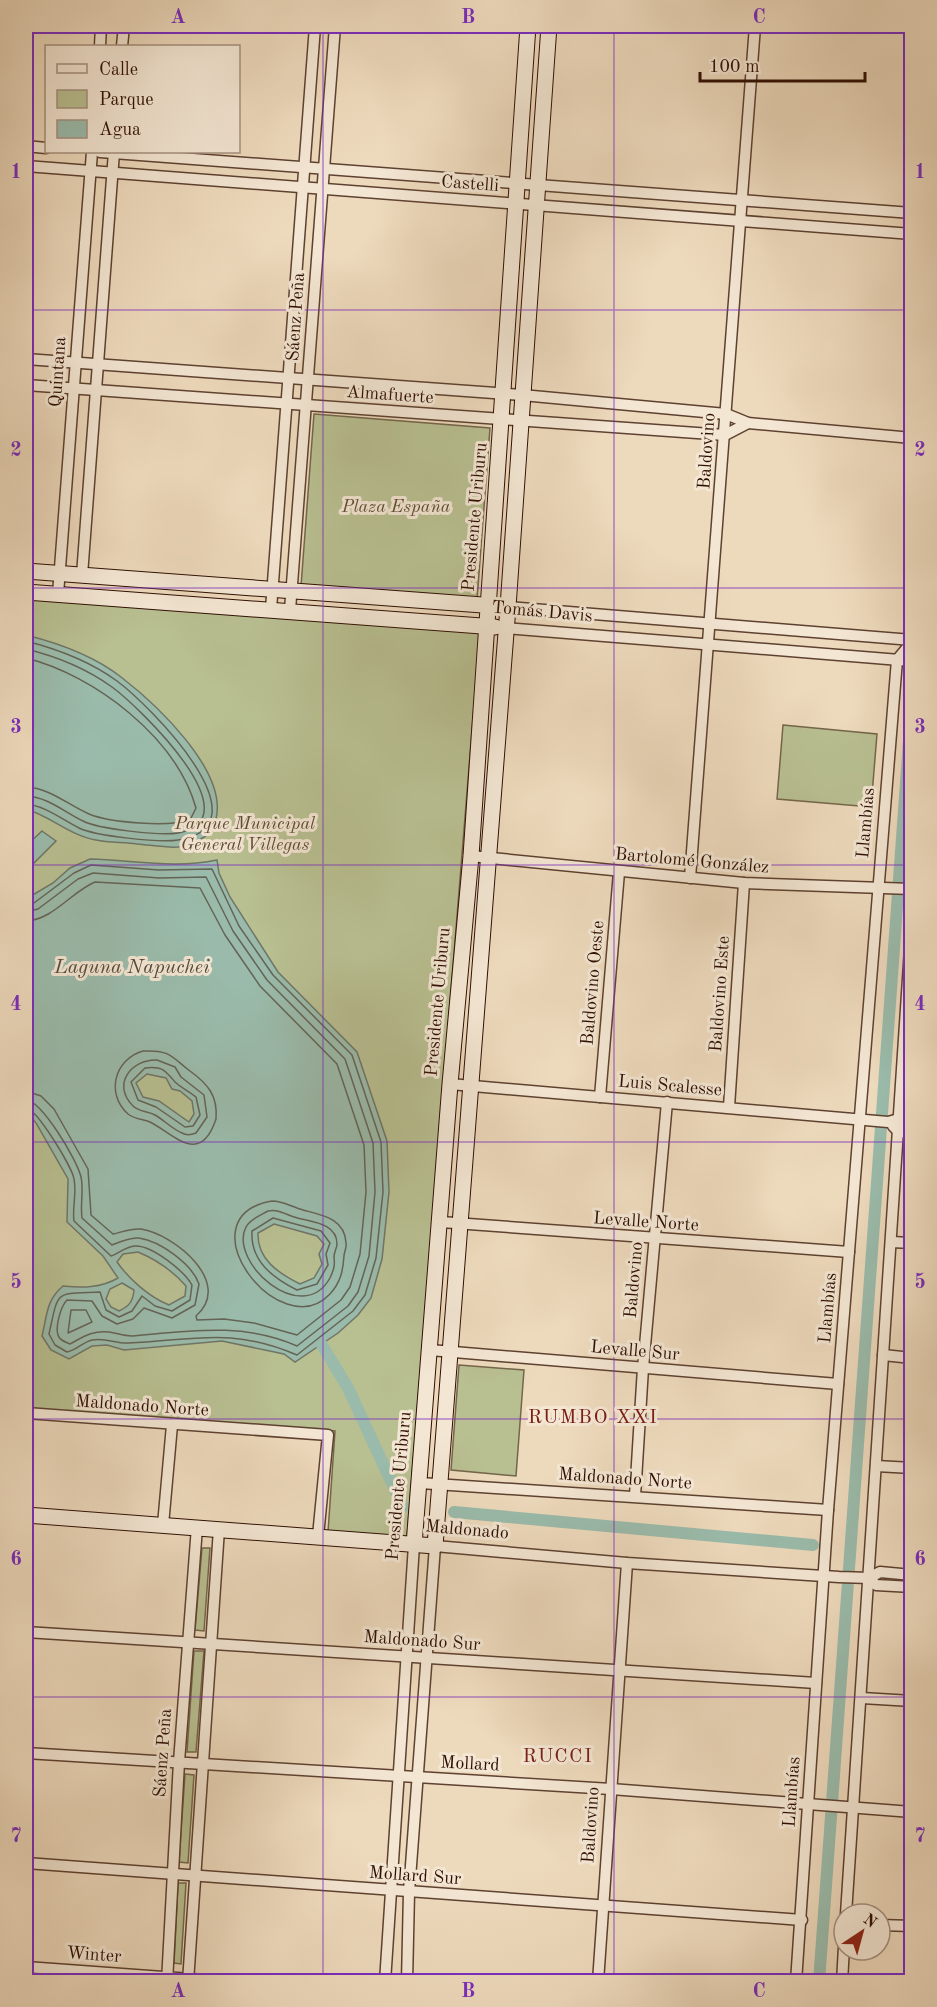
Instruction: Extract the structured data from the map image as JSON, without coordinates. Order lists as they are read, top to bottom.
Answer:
{
  "streets": {
    "street": [
      "Castelli",
      "Sáenz Peña",
      "Quintana",
      "Almafuerte",
      "Baldovino",
      "Presidente Uriburu",
      "Tomás Davis",
      "Llambías",
      "Bartolomé González",
      "Baldovino Oeste",
      "Baldovino Este",
      "Luis Scalesse",
      "Levalle Norte",
      "Levalle Sur",
      "Maldonado Norte",
      "Maldonado",
      "Maldonado Sur",
      "Mollard",
      "Mollard Sur",
      "Winter"
    ]
  },
  "crossings": [
    ["Castelli", "Sáenz Peña"],
    ["Castelli", "Quintana"],
    ["Castelli", "Baldovino"],
    ["Castelli", "Presidente Uriburu"],
    ["Sáenz Peña", "Almafuerte"],
    ["Sáenz Peña", "Tomás Davis"],
    ["Sáenz Peña", "Maldonado"],
    ["Sáenz Peña", "Maldonado Sur"],
    ["Sáenz Peña", "Mollard"],
    ["Sáenz Peña", "Mollard Sur"],
    ["Sáenz Peña", "Winter"],
    ["Quintana", "Almafuerte"],
    ["Quintana", "Tomás Davis"],
    ["Almafuerte", "Baldovino"],
    ["Almafuerte", "Presidente Uriburu"],
    ["Baldovino", "Tomás Davis"],
    ["Baldovino", "Bartolomé González"],
    ["Baldovino", "Luis Scalesse"],
    ["Baldovino", "Levalle Norte"],
    ["Baldovino", "Levalle Sur"],
    ["Baldovino", "Maldonado Norte"],
    ["Baldovino", "Maldonado"],
    ["Baldovino", "Maldonado Sur"],
    ["Baldovino", "Mollard"],
    ["Baldovino", "Mollard Sur"],
    ["Presidente Uriburu", "Tomás Davis"],
    ["Presidente Uriburu", "Bartolomé González"],
    ["Presidente Uriburu", "Luis Scalesse"],
    ["Presidente Uriburu", "Levalle Norte"],
    ["Presidente Uriburu", "Levalle Sur"],
    ["Presidente Uriburu", "Maldonado Norte"],
    ["Presidente Uriburu", "Maldonado"],
    ["Presidente Uriburu", "Maldonado Sur"],
    ["Presidente Uriburu", "Mollard"],
    ["Presidente Uriburu", "Mollard Sur"],
    ["Tomás Davis", "Llambías"],
    ["Llambías", "Bartolomé González"],
    ["Llambías", "Luis Scalesse"],
    ["Llambías", "Levalle Norte"],
    ["Llambías", "Levalle Sur"],
    ["Llambías", "Maldonado Norte"],
    ["Llambías", "Maldonado"],
    ["Llambías", "Maldonado Sur"],
    ["Llambías", "Mollard"],
    ["Llambías", "Mollard Sur"],
    ["Bartolomé González", "Baldovino Oeste"],
    ["Bartolomé González", "Baldovino Este"],
    ["Baldovino Oeste", "Luis Scalesse"],
    ["Baldovino Este", "Luis Scalesse"],
    ["Maldonado Norte", "Maldonado"]
  ],
  "districts": ["RUMBO XXI", "RUCCI"],
  "water": ["Laguna Napuchei"],
  "parks": ["Plaza España", "Parque Municipal General Villegas"],
  "legend": ["Calle", "Parque", "Agua"],
  "scale_bar": "100 m",
  "north": "top right",
  "grid": {
    "columns": ["A", "B", "C"],
    "rows": [
      "1",
      "2",
      "3",
      "4",
      "5",
      "6",
      "7"
    ]
  }
}
